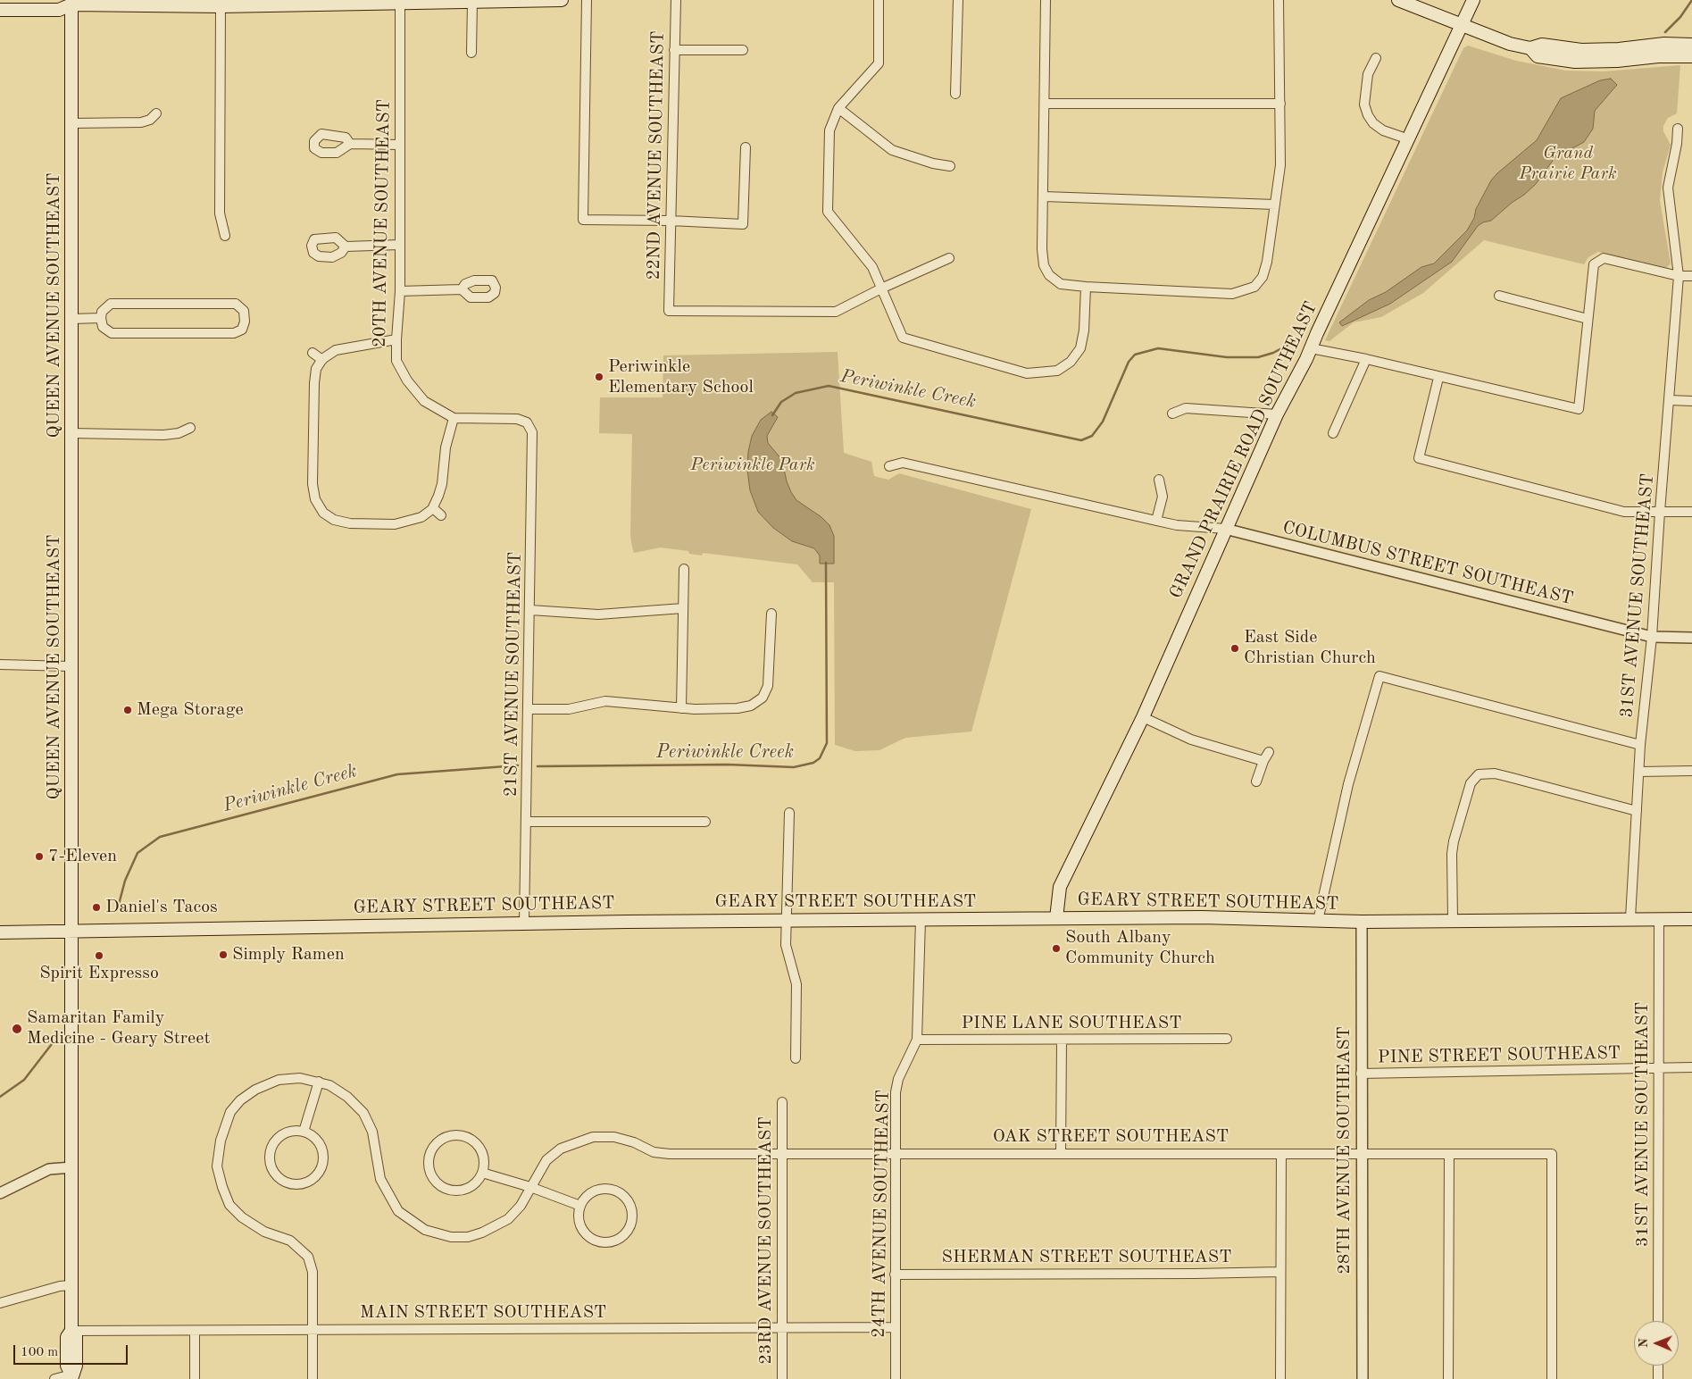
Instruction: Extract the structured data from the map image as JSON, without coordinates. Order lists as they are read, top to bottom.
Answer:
{
  "streets": {
    "main road": ["QUEEN AVENUE SOUTHEAST", "GRAND PRAIRIE ROAD SOUTHEAST", "GEARY STREET SOUTHEAST"],
    "street": [
      "22ND AVENUE SOUTHEAST",
      "20TH AVENUE SOUTHEAST",
      "COLUMBUS STREET SOUTHEAST",
      "31ST AVENUE SOUTHEAST",
      "21ST AVENUE SOUTHEAST",
      "PINE LANE SOUTHEAST",
      "PINE STREET SOUTHEAST",
      "OAK STREET SOUTHEAST",
      "28TH AVENUE SOUTHEAST",
      "24TH AVENUE SOUTHEAST",
      "23RD AVENUE SOUTHEAST",
      "SHERMAN STREET SOUTHEAST",
      "MAIN STREET SOUTHEAST"
    ]
  },
  "crossings": [
    ["20TH AVENUE SOUTHEAST", "21ST AVENUE SOUTHEAST"],
    ["QUEEN AVENUE SOUTHEAST", "GEARY STREET SOUTHEAST"],
    ["QUEEN AVENUE SOUTHEAST", "MAIN STREET SOUTHEAST"],
    ["GRAND PRAIRIE ROAD SOUTHEAST", "COLUMBUS STREET SOUTHEAST"],
    ["GRAND PRAIRIE ROAD SOUTHEAST", "GEARY STREET SOUTHEAST"],
    ["COLUMBUS STREET SOUTHEAST", "31ST AVENUE SOUTHEAST"],
    ["31ST AVENUE SOUTHEAST", "GEARY STREET SOUTHEAST"],
    ["31ST AVENUE SOUTHEAST", "PINE STREET SOUTHEAST"],
    ["21ST AVENUE SOUTHEAST", "GEARY STREET SOUTHEAST"],
    ["GEARY STREET SOUTHEAST", "28TH AVENUE SOUTHEAST"],
    ["GEARY STREET SOUTHEAST", "24TH AVENUE SOUTHEAST"],
    ["PINE LANE SOUTHEAST", "24TH AVENUE SOUTHEAST"],
    ["PINE STREET SOUTHEAST", "28TH AVENUE SOUTHEAST"],
    ["OAK STREET SOUTHEAST", "28TH AVENUE SOUTHEAST"],
    ["OAK STREET SOUTHEAST", "24TH AVENUE SOUTHEAST"],
    ["OAK STREET SOUTHEAST", "23RD AVENUE SOUTHEAST"],
    ["OAK STREET SOUTHEAST", "MAIN STREET SOUTHEAST"],
    ["24TH AVENUE SOUTHEAST", "SHERMAN STREET SOUTHEAST"],
    ["24TH AVENUE SOUTHEAST", "MAIN STREET SOUTHEAST"],
    ["23RD AVENUE SOUTHEAST", "MAIN STREET SOUTHEAST"]
  ],
  "water": ["Periwinkle Creek"],
  "parks": ["Grand Prairie Park", "Periwinkle Park"],
  "places": [
    "Periwinkle Elementary School",
    "East Side Christian Church",
    "Mega Storage",
    "7-Eleven",
    "Daniel's Tacos",
    "South Albany Community Church",
    "Simply Ramen",
    "Spirit Expresso",
    "Samaritan Family Medicine - Geary Street"
  ],
  "scale_bar": "100 m",
  "north": "left"
}
